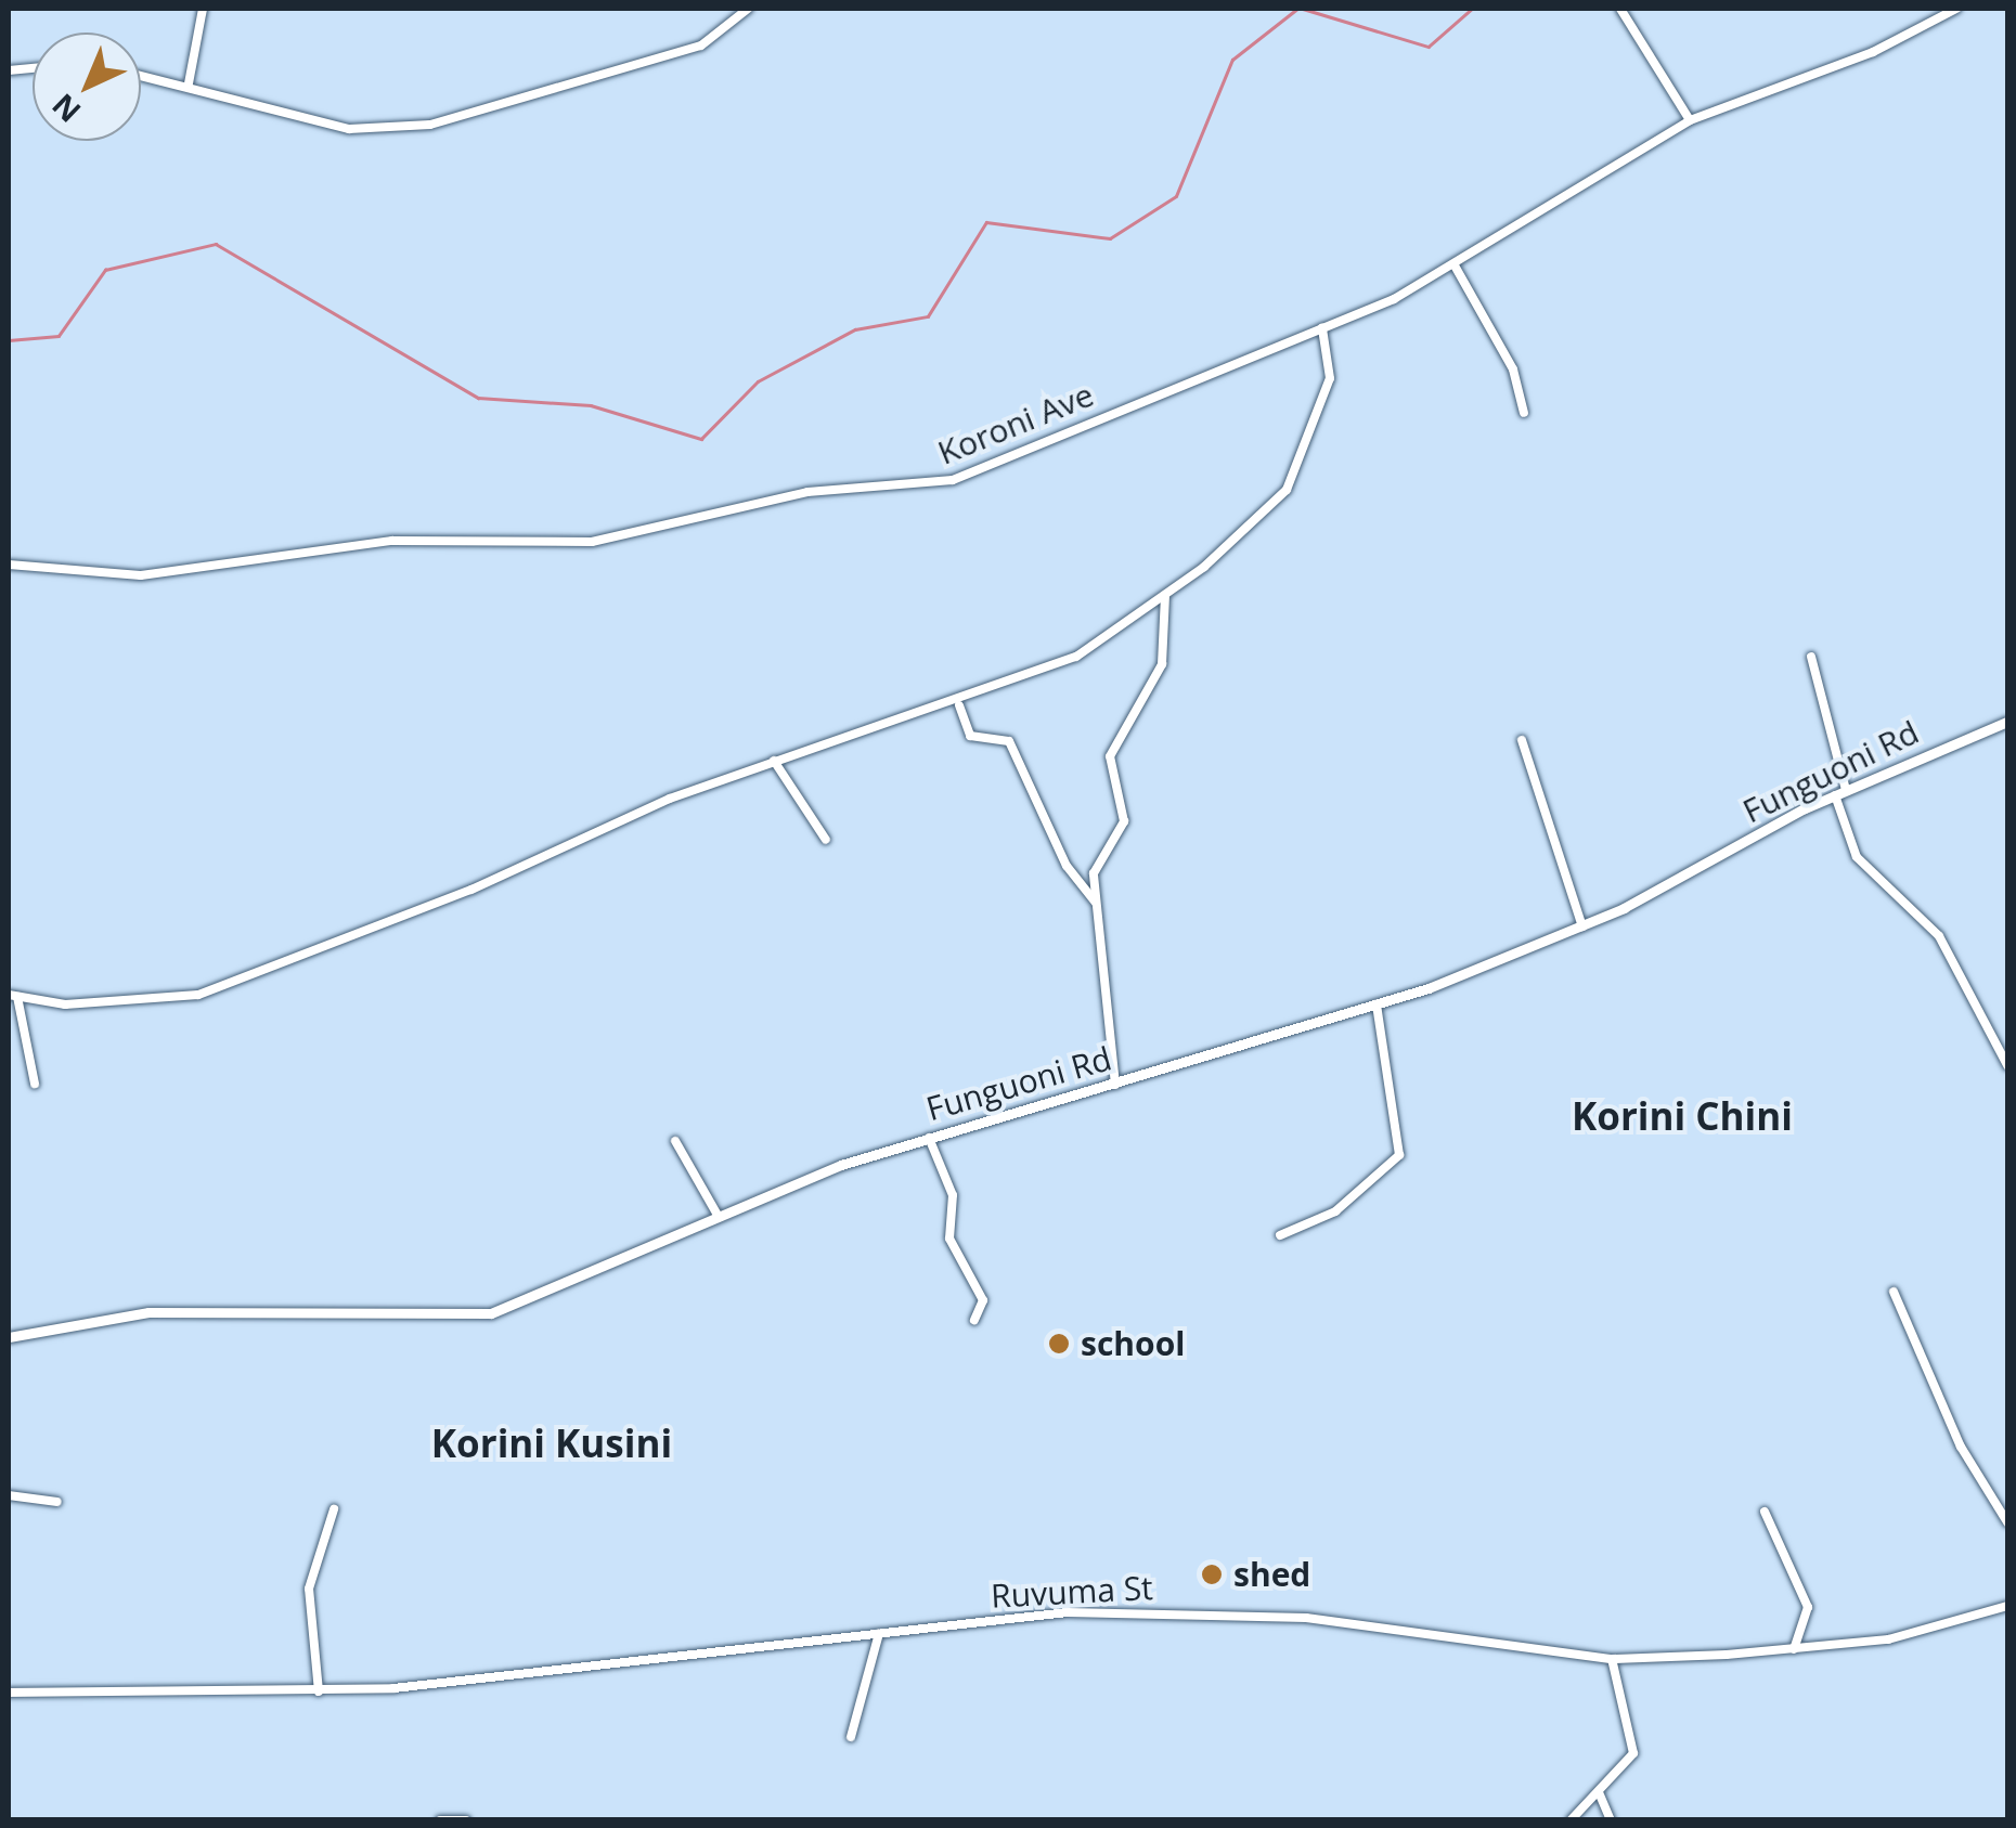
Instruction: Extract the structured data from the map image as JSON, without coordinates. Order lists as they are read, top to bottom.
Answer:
{
  "streets": {
    "street": ["Koroni Ave", "Funguoni Rd", "Ruvuma St"]
  },
  "districts": ["Korini Chini", "Korini Kusini"],
  "places": ["school", "shed"],
  "north": "bottom left"
}
